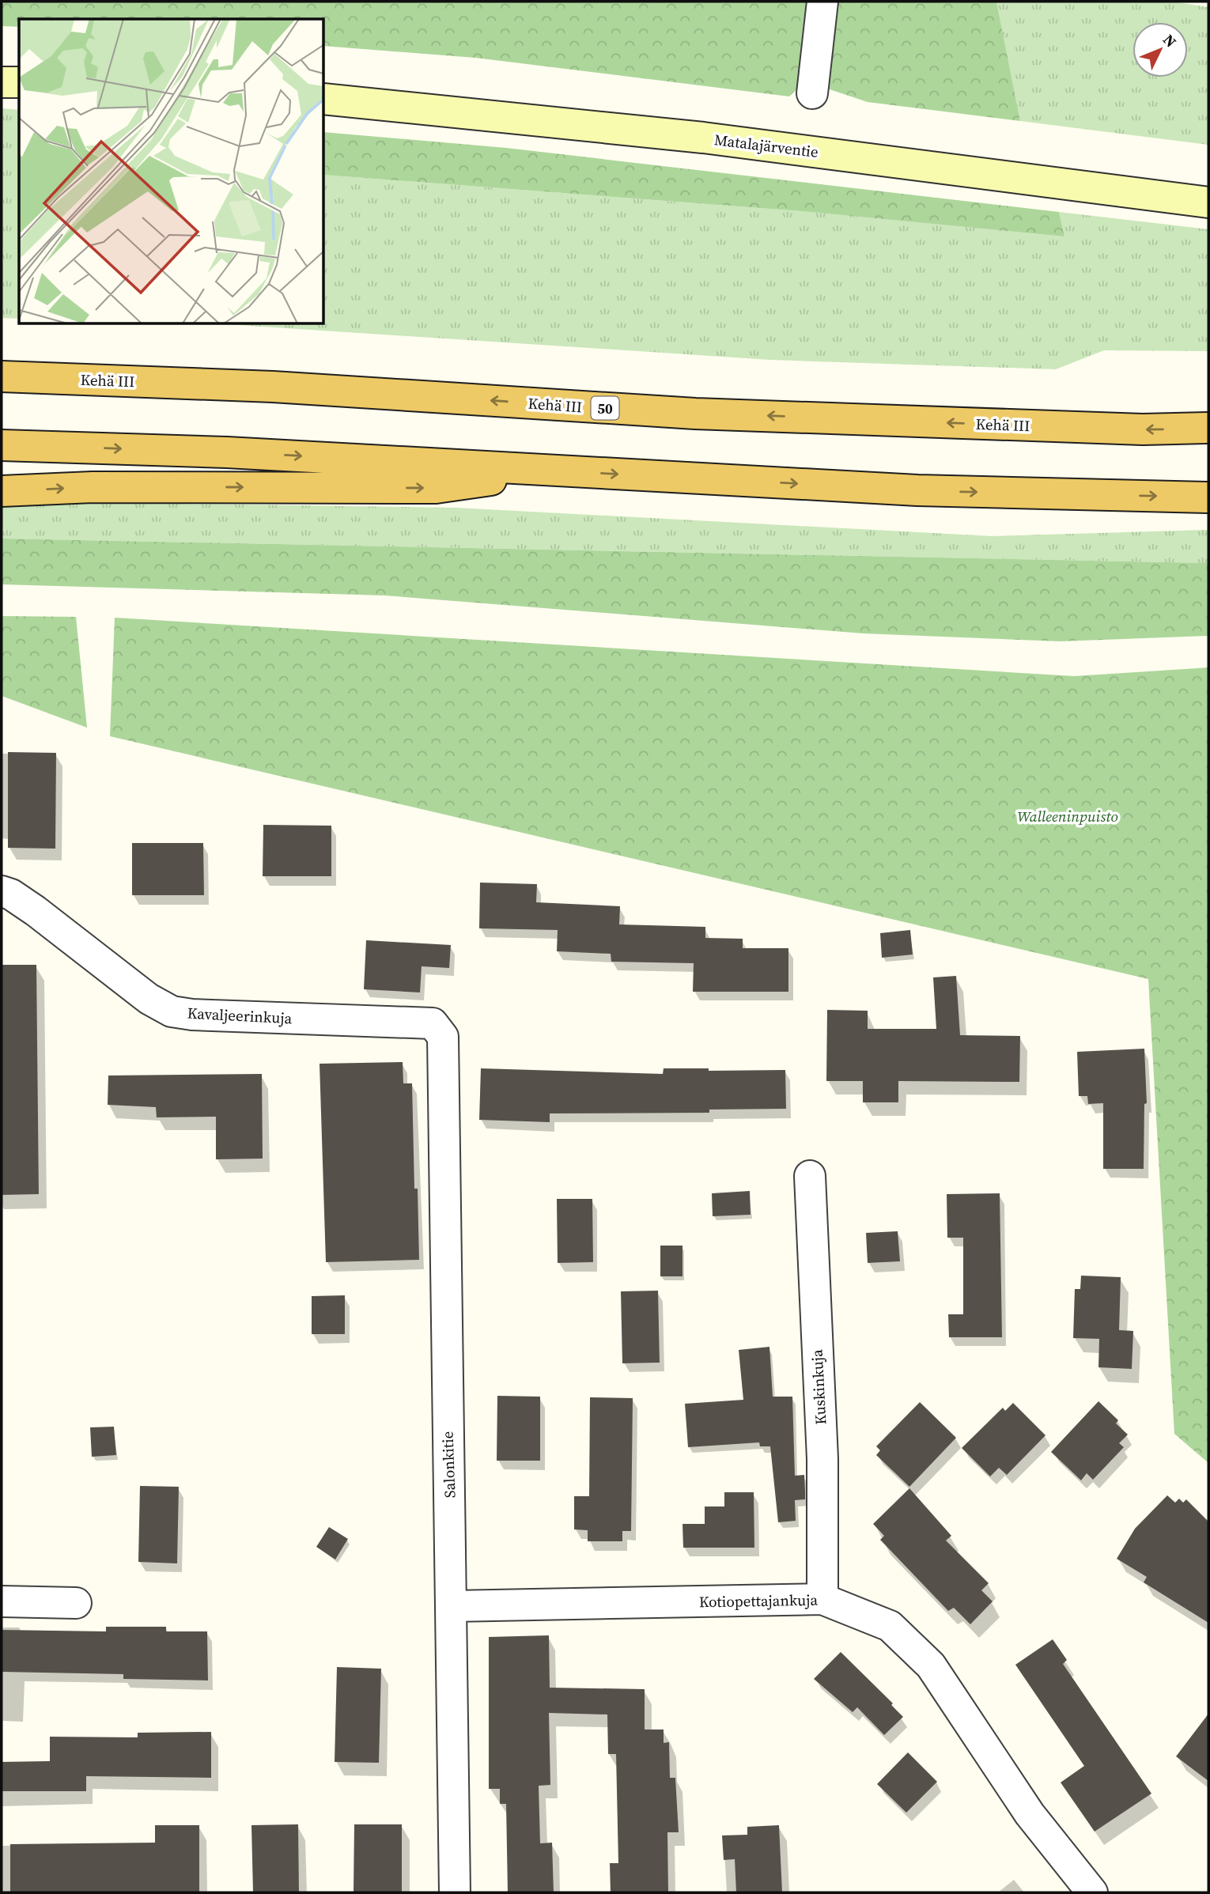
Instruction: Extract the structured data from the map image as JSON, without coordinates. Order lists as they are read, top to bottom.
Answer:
{
  "streets": {
    "highway": ["Kehä III", "50"],
    "main road": ["Matalajärventie"],
    "street": [
      "Kavaljeerinkuja",
      "Kuskinkuja",
      "Salonkitie",
      "Kotiopettajankuja"
    ]
  },
  "crossings": [
    ["Kavaljeerinkuja", "Salonkitie"],
    ["Kuskinkuja", "Kotiopettajankuja"],
    ["Salonkitie", "Kotiopettajankuja"]
  ],
  "parks": ["Walleeninpuisto"],
  "north": "top right"
}
